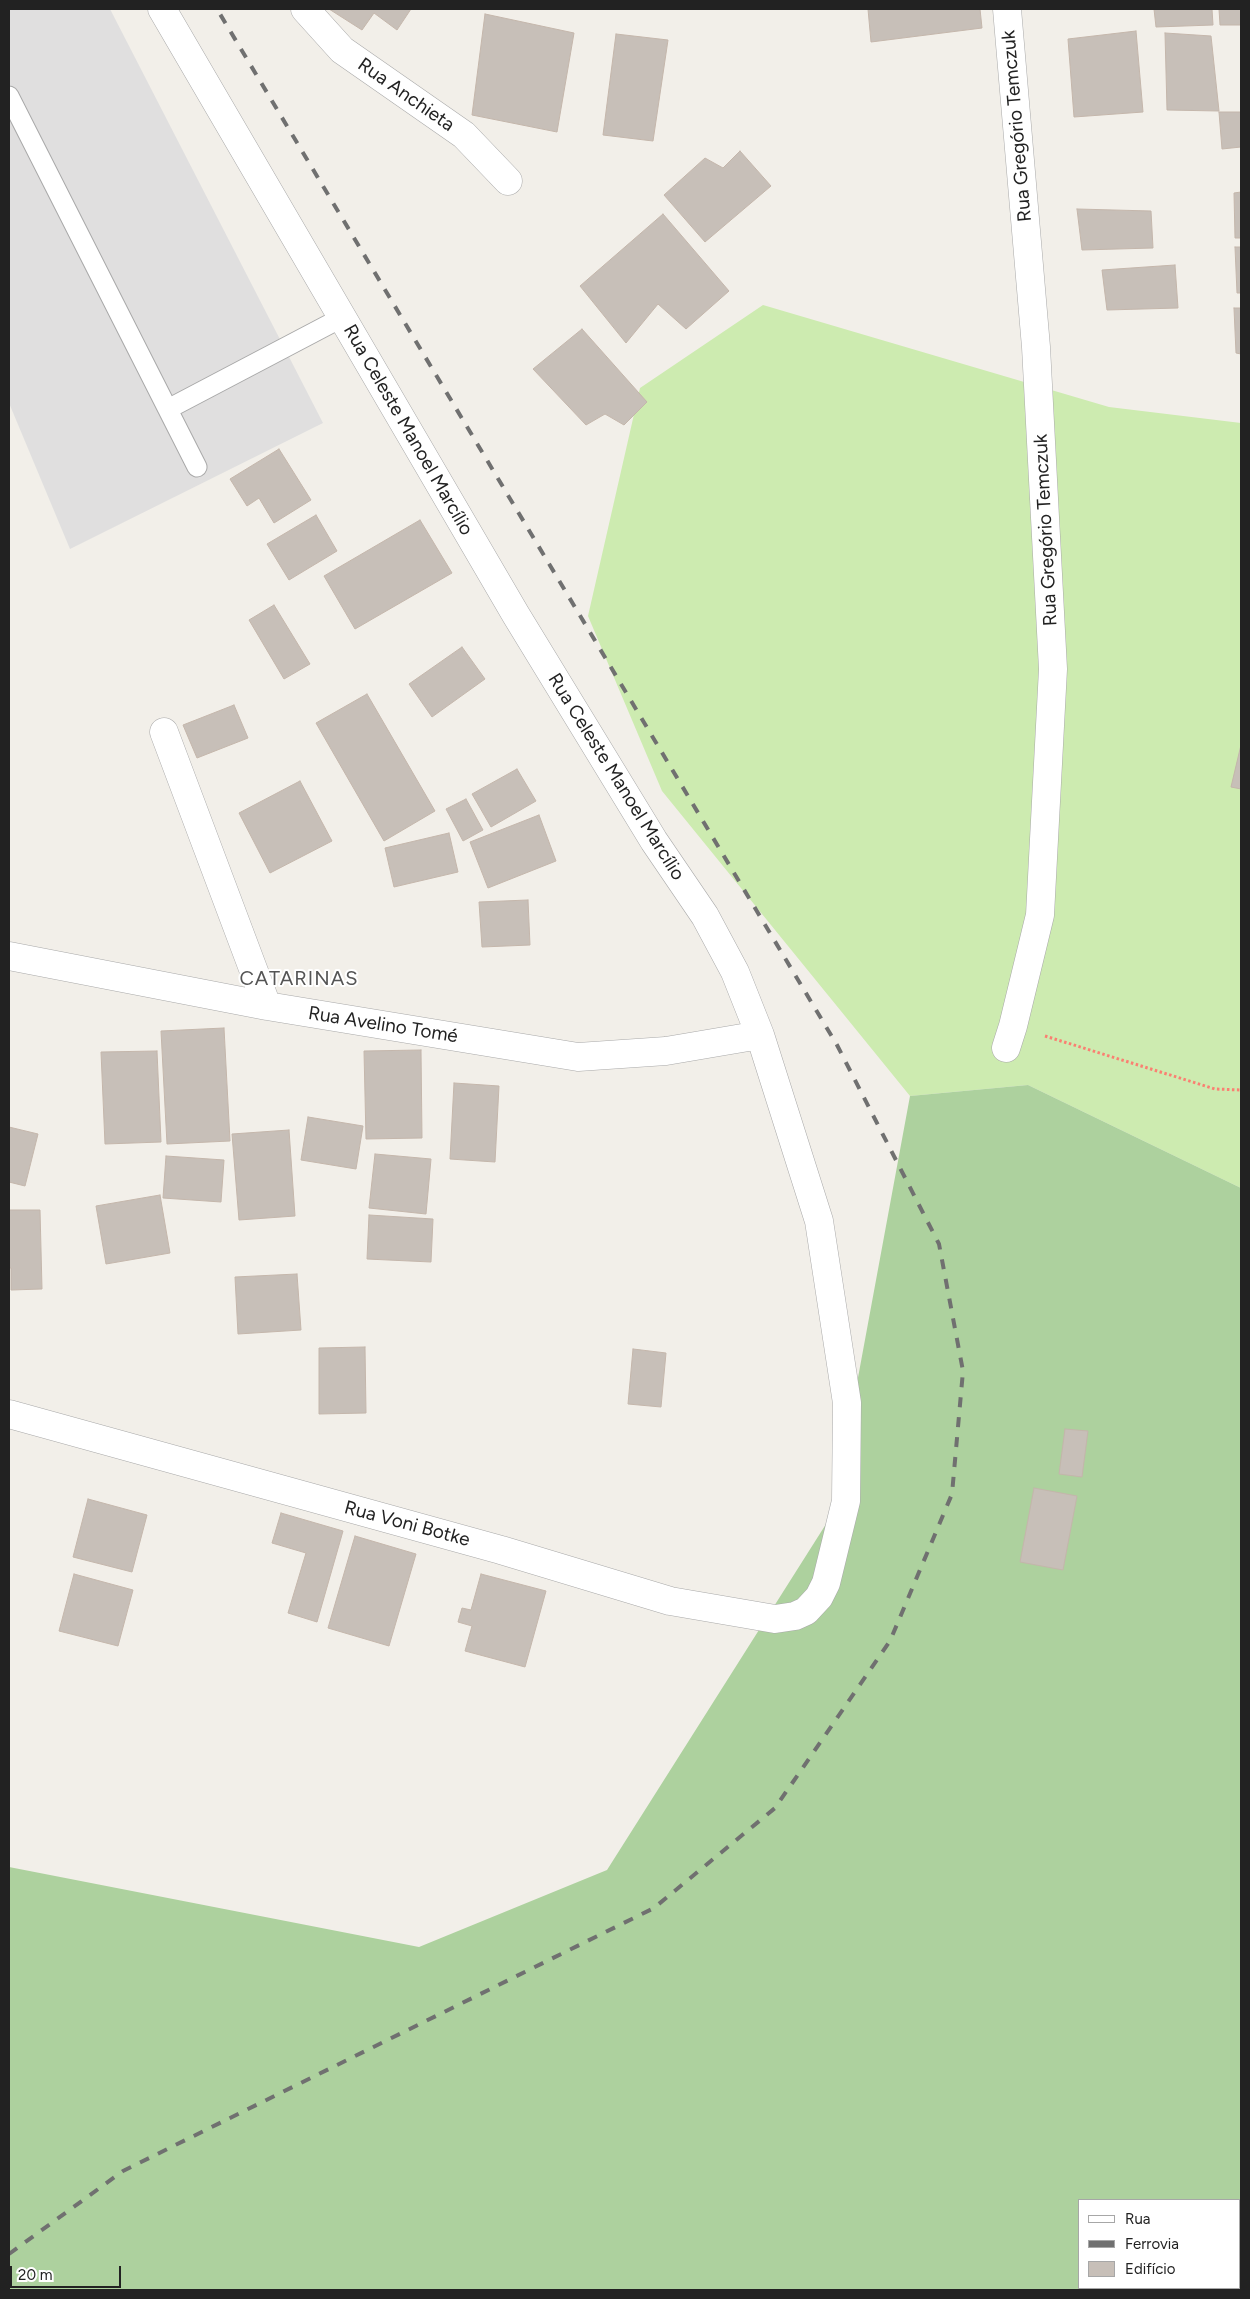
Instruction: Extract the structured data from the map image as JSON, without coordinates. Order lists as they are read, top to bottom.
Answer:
{
  "streets": {
    "street": [
      "Rua Anchieta",
      "Rua Gregório Temczuk",
      "Rua Celeste Manoel Marcílio",
      "Rua Avelino Tomé",
      "Rua Voni Botke"
    ]
  },
  "crossings": [
    ["Rua Celeste Manoel Marcílio", "Rua Avelino Tomé"],
    ["Rua Celeste Manoel Marcílio", "Rua Voni Botke"]
  ],
  "districts": ["CATARINAS"],
  "legend": ["Rua", "Ferrovia", "Edifício"],
  "scale_bar": "20 m"
}
